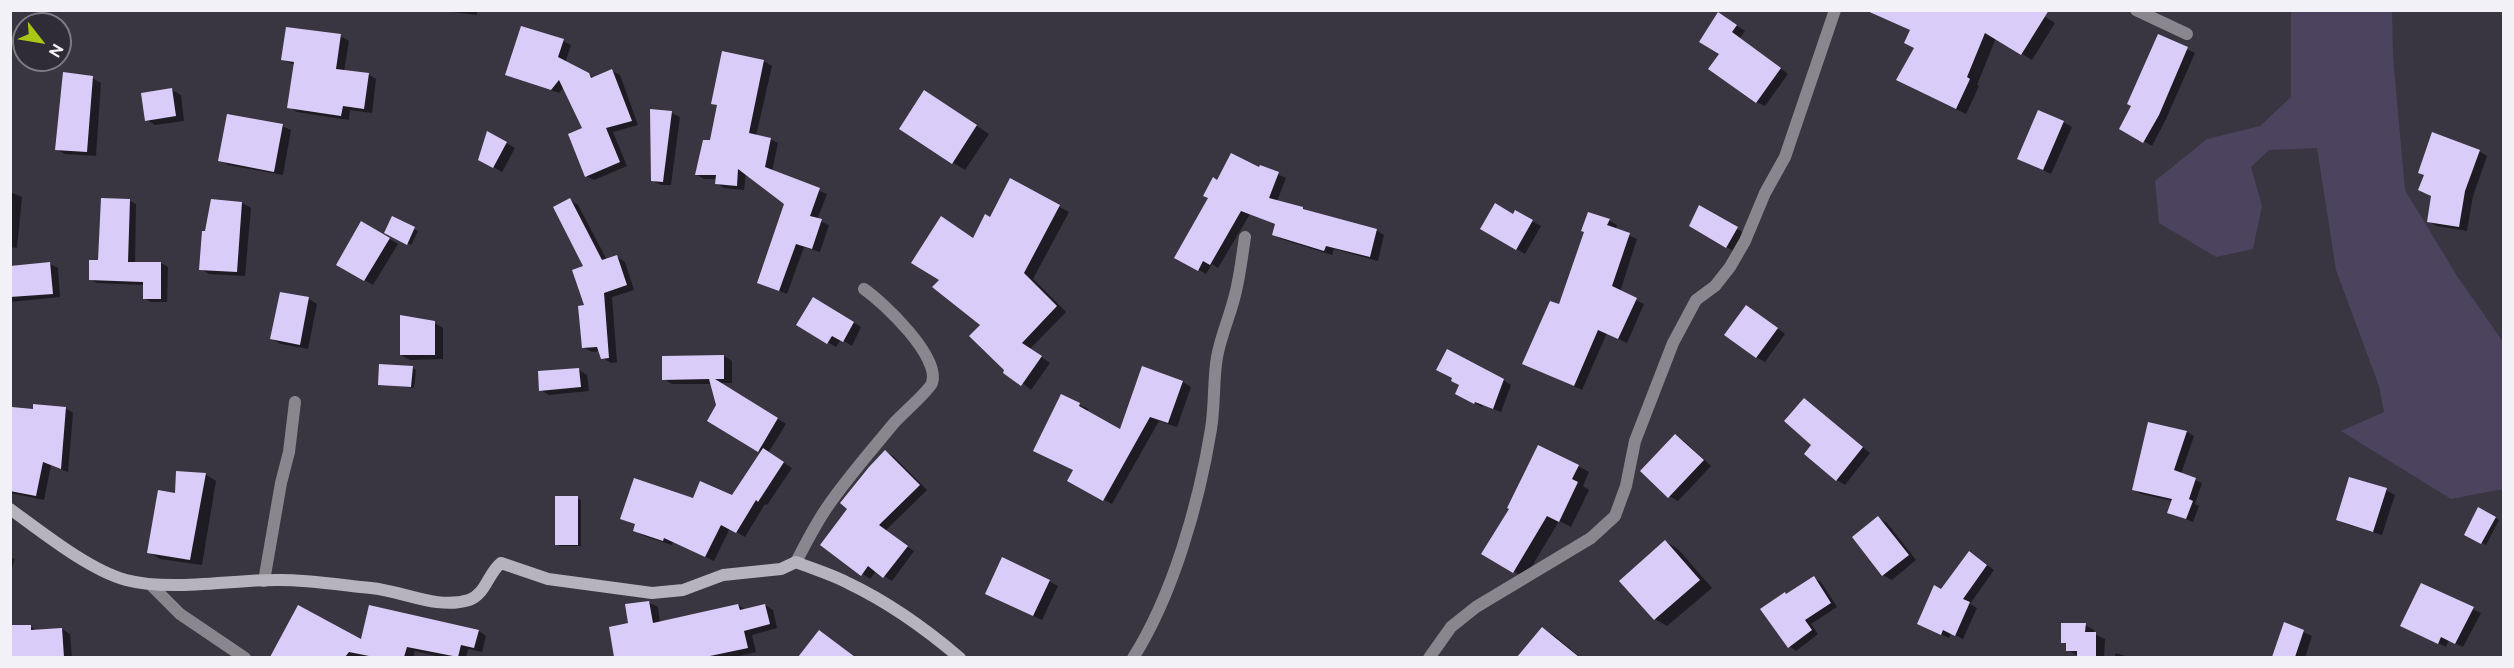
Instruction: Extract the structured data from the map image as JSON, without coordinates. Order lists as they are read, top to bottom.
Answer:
{
  "north": "bottom right"
}
